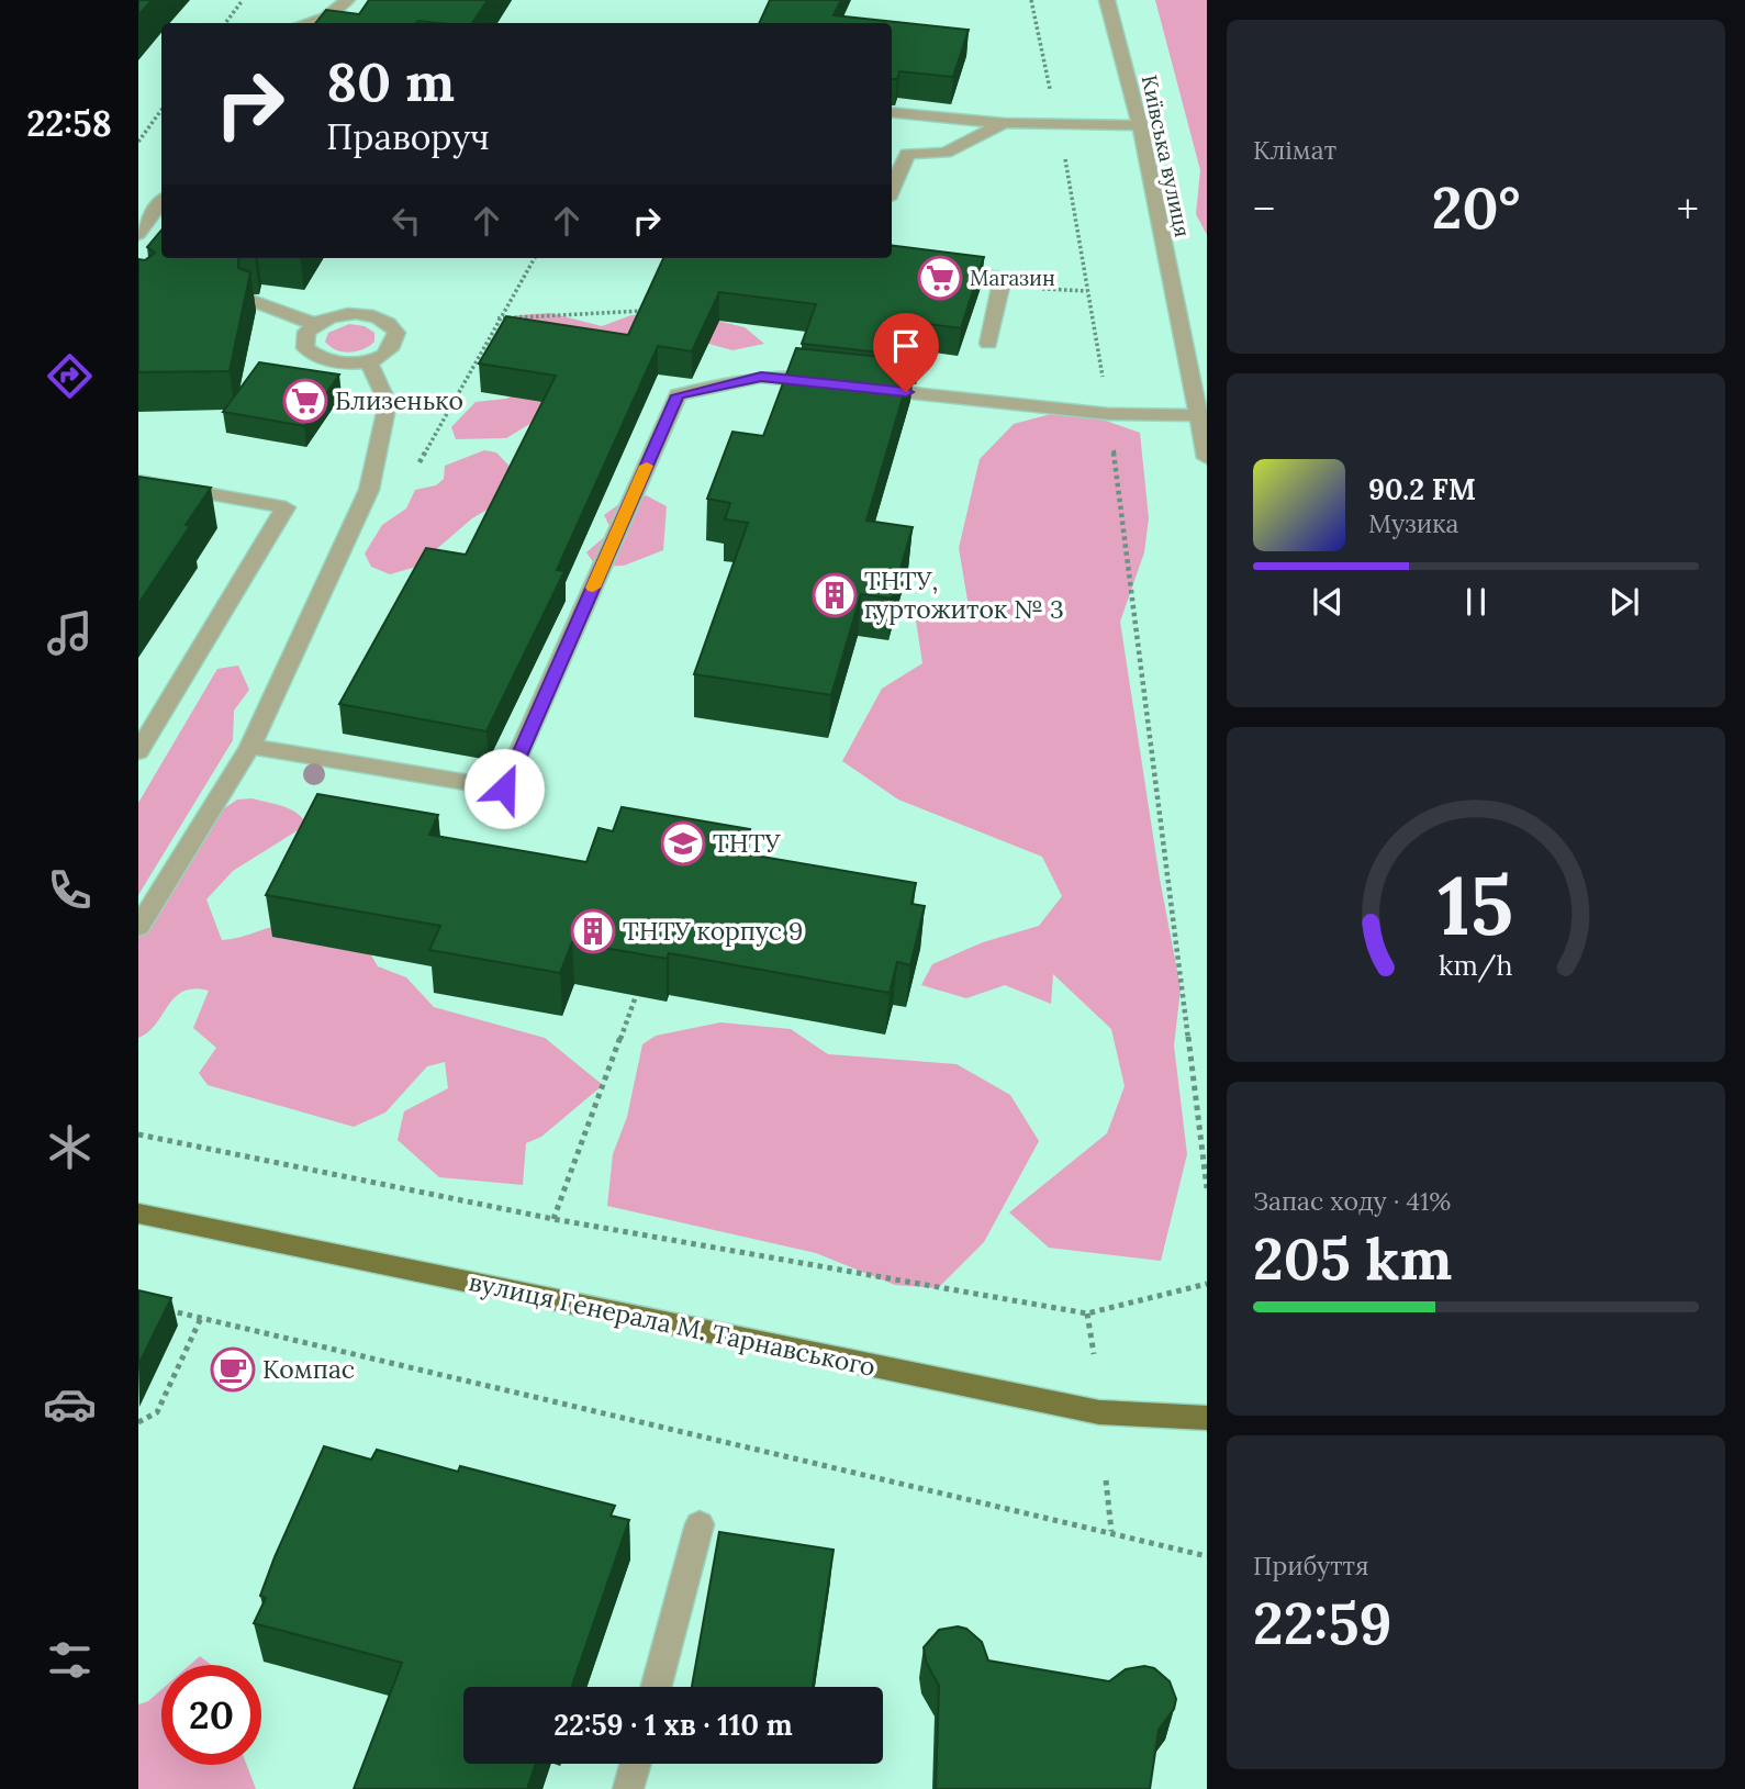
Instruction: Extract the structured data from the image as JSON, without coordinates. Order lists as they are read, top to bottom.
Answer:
{
  "streets": {
    "main road": ["вулиця Генерала М. Тарнавського"],
    "street": ["Київська вулиця"]
  },
  "places": {
    "supermarket": ["Магазин", "Близенько"],
    "building": ["ТНТУ, гуртожиток № 3", "ТНТУ корпус 9"],
    "school or university": ["ТНТУ"],
    "cafe": ["Компас"]
  },
  "page": {
    "tabs": "22:58",
    "tile": [
      "Клімат",
      ["Запас ходу · 41%", "205 km"],
      ["Прибуття", "22:59"]
    ],
    "turn": ["80 m", "Праворуч"],
    "heat": ["−", "20°", "+"],
    "song": ["90.2 FM", "Музика"],
    "limit": "20",
    "trip": "22:59 · 1 хв · 110 m",
    "gauge": ["15", "km/h"]
  }
}
